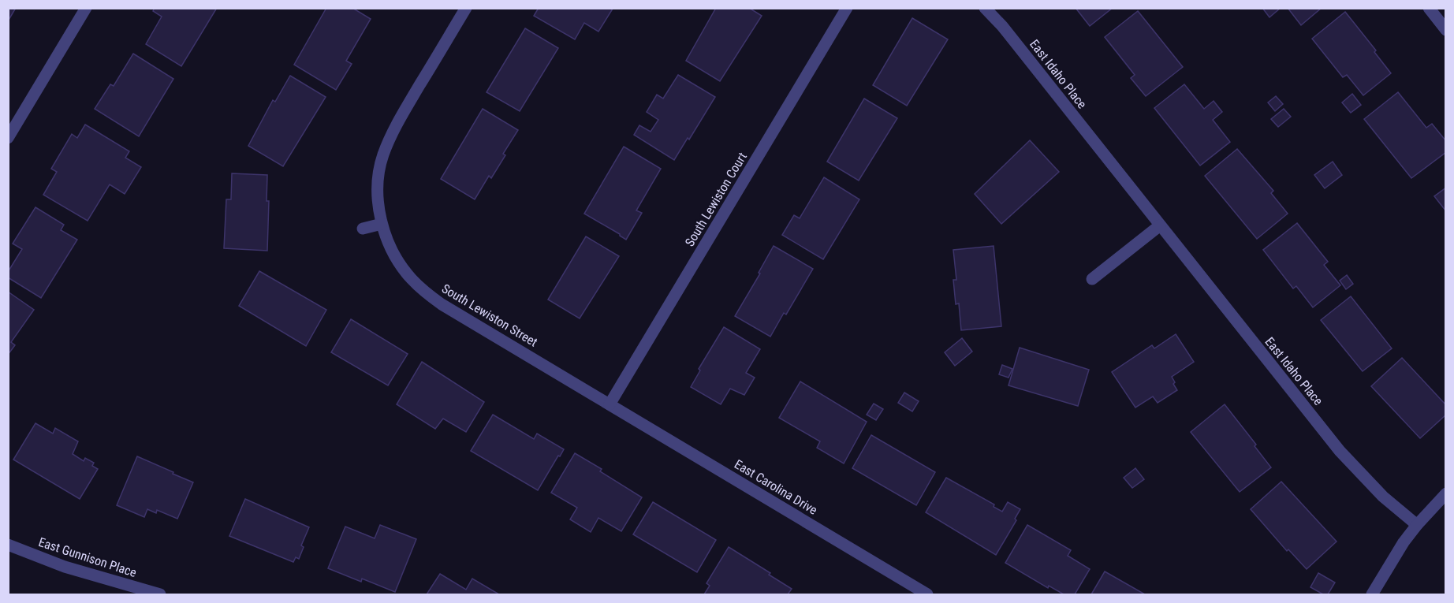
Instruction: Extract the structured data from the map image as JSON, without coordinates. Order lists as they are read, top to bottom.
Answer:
{
  "streets": {
    "street": [
      "East Idaho Place",
      "South Lewiston Court",
      "South Lewiston Street",
      "East Carolina Drive",
      "East Gunnison Place"
    ]
  },
  "crossings": [
    ["South Lewiston Court", "South Lewiston Street"],
    ["South Lewiston Court", "East Carolina Drive"],
    ["South Lewiston Street", "East Carolina Drive"]
  ]
}
